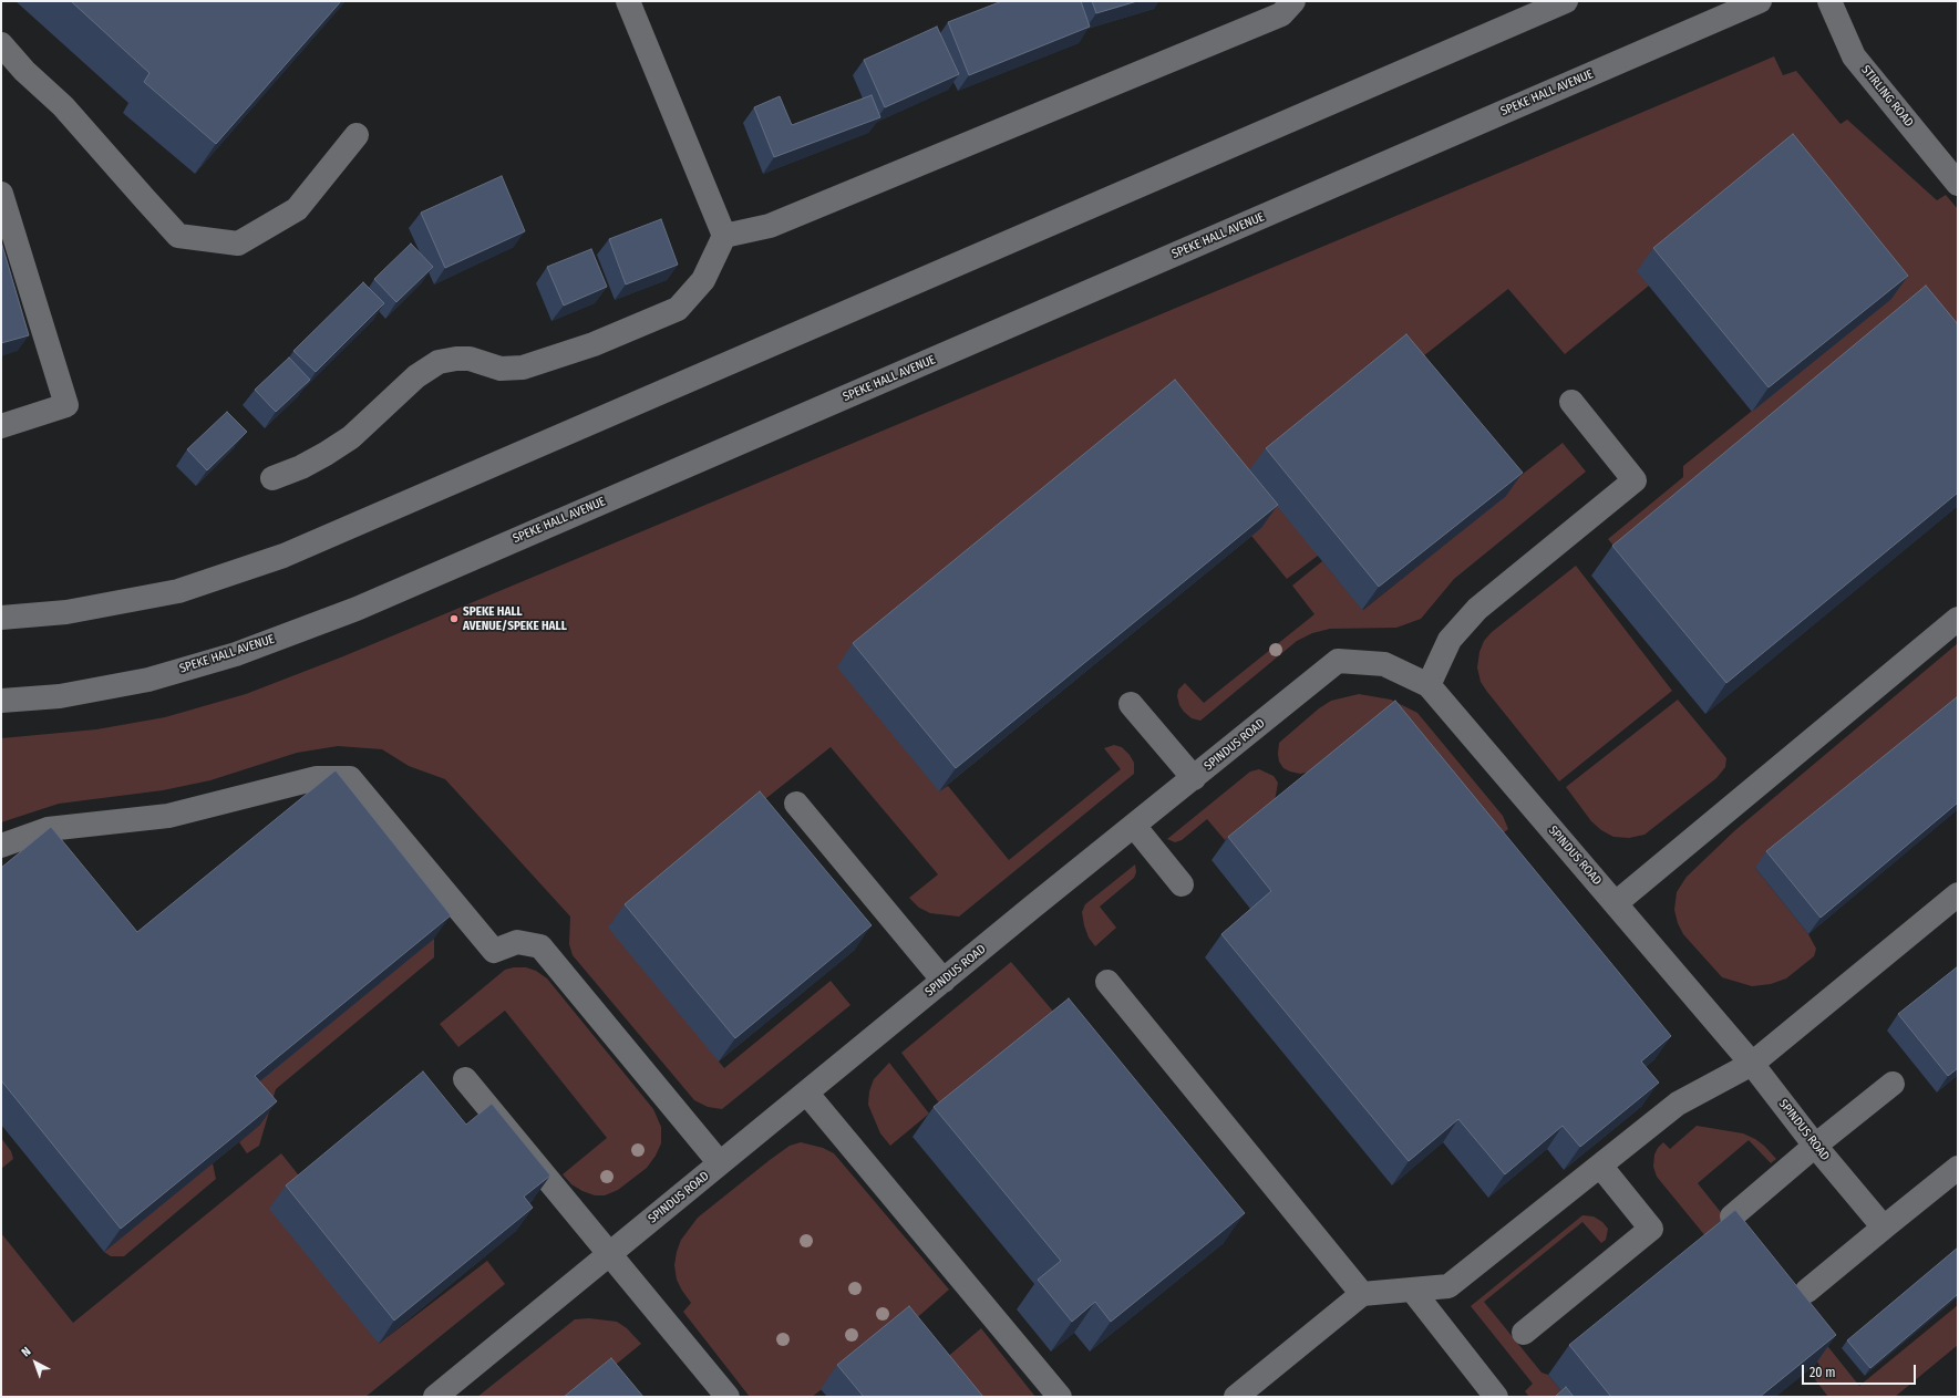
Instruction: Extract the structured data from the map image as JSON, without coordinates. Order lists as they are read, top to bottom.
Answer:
{
  "streets": {
    "street": ["SPEKE HALL AVENUE", "STIRLING ROAD", "SPINDUS ROAD"]
  },
  "places": ["SPEKE HALL AVENUE/SPEKE HALL"],
  "scale_bar": "20 m",
  "north": "top left"
}
